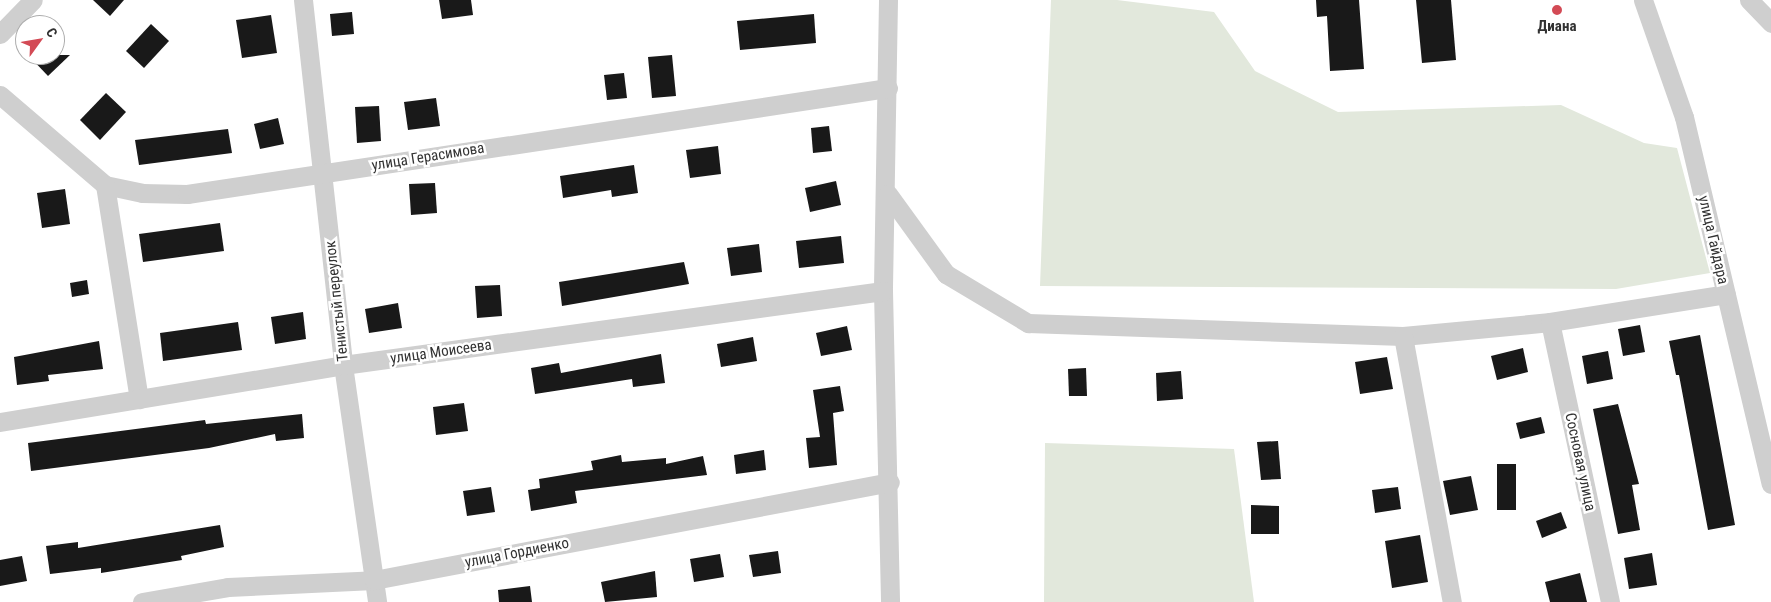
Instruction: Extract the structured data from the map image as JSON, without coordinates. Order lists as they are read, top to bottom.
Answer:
{
  "streets": {
    "street": [
      "улица Герасимова",
      "улица Гайдара",
      "Тенистый переулок",
      "улица Моисеева",
      "Сосновая улица",
      "улица Гордиенко"
    ]
  },
  "crossings": [
    ["улица Герасимова", "Тенистый переулок"],
    ["Тенистый переулок", "улица Моисеева"],
    ["Тенистый переулок", "улица Гордиенко"]
  ],
  "places": ["Диана"],
  "north": "top right"
}
